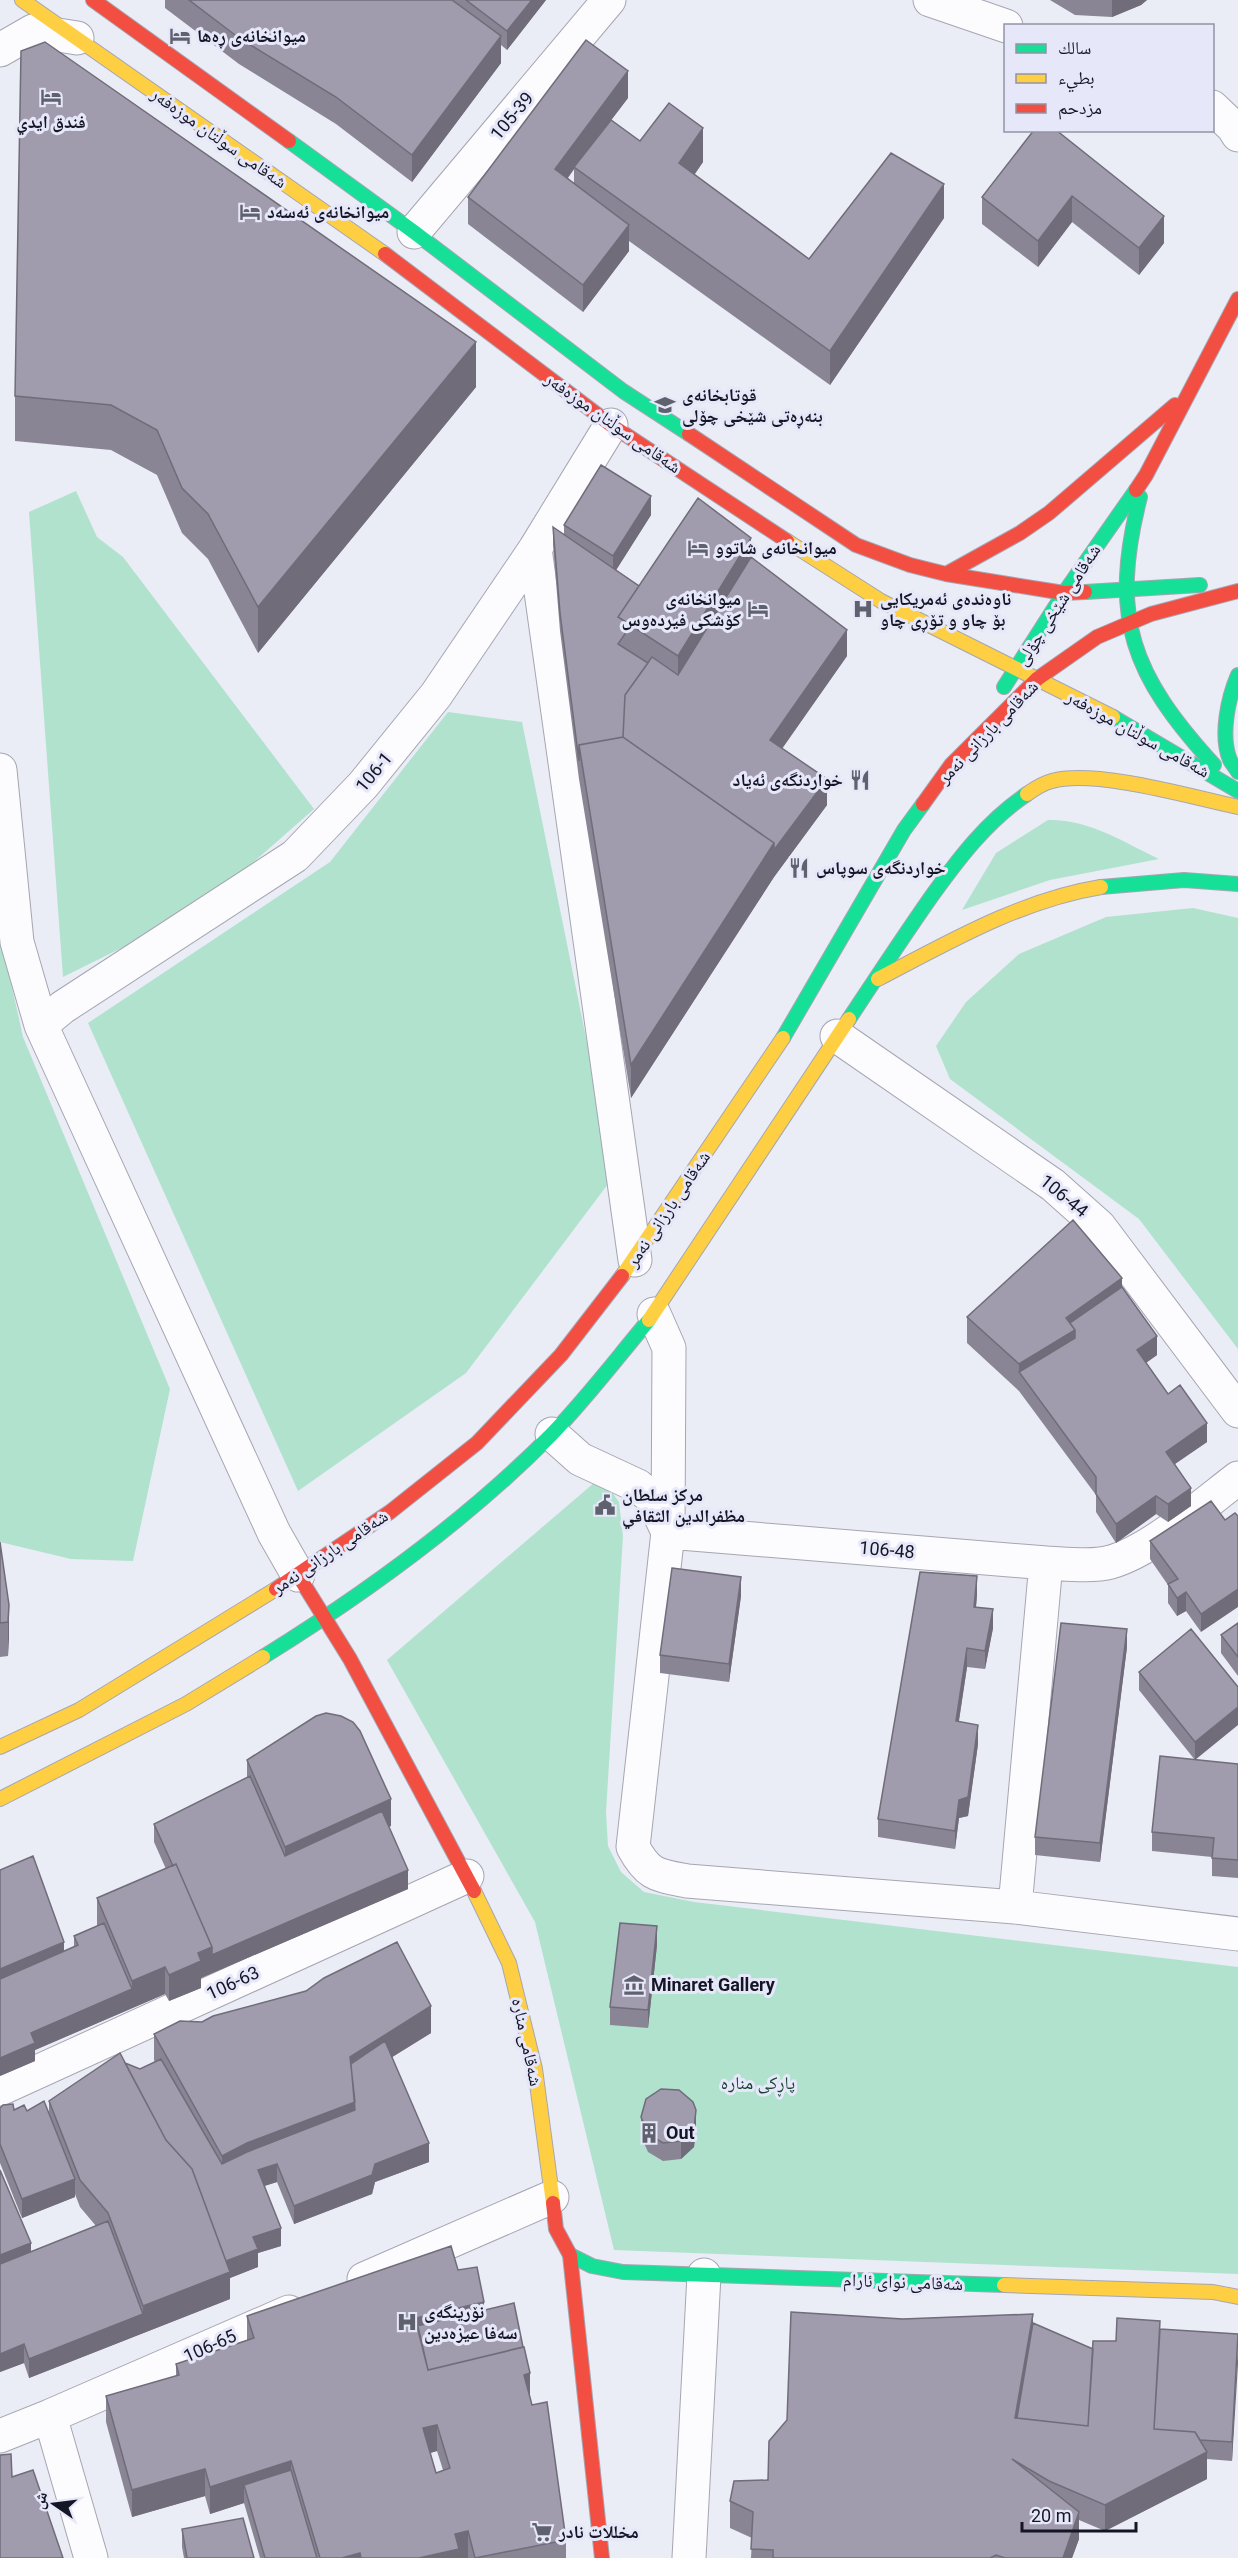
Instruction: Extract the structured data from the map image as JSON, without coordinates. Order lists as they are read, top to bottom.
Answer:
{
  "streets": {
    "main road": [
      "شەقامی سوڵتان موزەفەر",
      "شەقامی شێخی چۆلی",
      "شەقامی بارزانی نەمر",
      "شەقامی منارە",
      "شەقامی نوای ئارام"
    ],
    "street": [
      "105-39",
      "106-1",
      "106-44",
      "106-48",
      "106-63",
      "106-65"
    ]
  },
  "crossings": [
    ["105-39", "شەقامی سوڵتان موزەفەر"],
    ["شەقامی سوڵتان موزەفەر", "شەقامی شێخی چۆلی"],
    ["شەقامی سوڵتان موزەفەر", "شەقامی بارزانی نەمر"],
    ["شەقامی سوڵتان موزەفەر", "106-1"],
    ["شەقامی شێخی چۆلی", "شەقامی بارزانی نەمر"],
    ["شەقامی بارزانی نەمر", "شەقامی منارە"],
    ["106-63", "شەقامی منارە"],
    ["شەقامی منارە", "شەقامی نوای ئارام"],
    ["شەقامی منارە", "106-65"]
  ],
  "parks": ["پاڕکی منارە"],
  "places": {
    "hotel": [
      "میوانخانەی ڕەها",
      "فندق ايدي",
      "میوانخانەی ئەسەد",
      "میوانخانەی شاتوو",
      "میوانخانەی کۆشکی فیردەوس"
    ],
    "school or university": ["قوتابخانەی بنەڕەتی شێخی چۆلی"],
    "hospital": ["ناوەندەی ئەمریکایی بۆ چاو و تۆڕی چاو", "نۆرینگەی سەفا عیزەدین"],
    "restaurant": ["خواردنگەی ئەیاد", "خواردنگەی سوپاس"],
    "public building": ["مركز سلطان مظفرالدين الثقافي"],
    "museum": ["Minaret Gallery"],
    "building": ["Out"],
    "supermarket": ["مخللات نادر"]
  },
  "legend": ["سالك", "بطيء", "مزدحم"],
  "scale_bar": "20 m",
  "north": "left"
}
